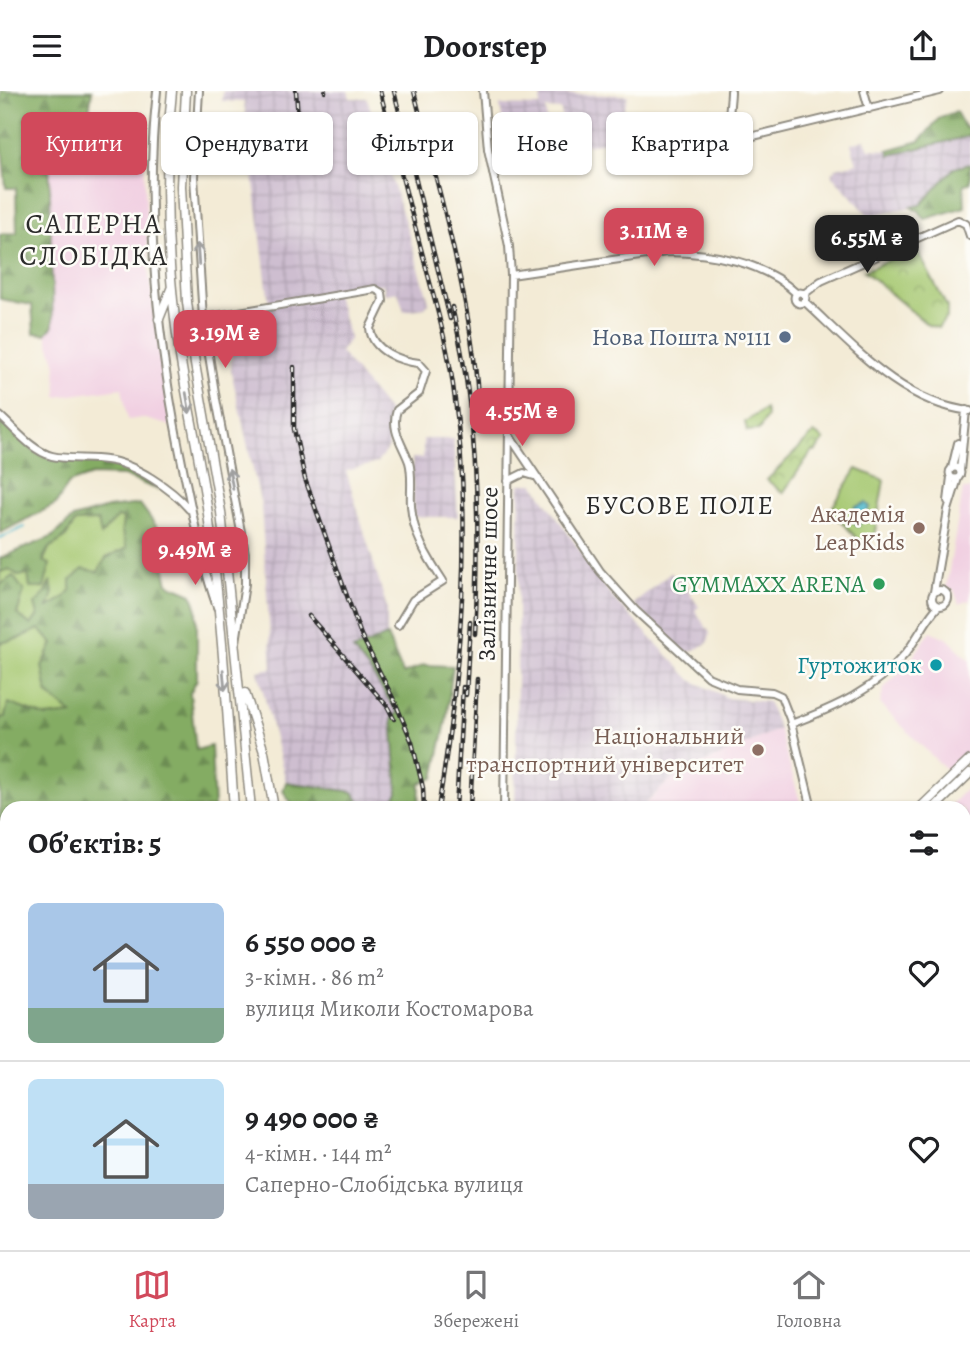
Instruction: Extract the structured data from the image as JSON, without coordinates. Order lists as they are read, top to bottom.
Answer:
{
  "streets": {
    "street": ["Залізничне шосе"]
  },
  "districts": ["САПЕРНА СЛОБІДКА", "БУСОВЕ ПОЛЕ"],
  "places": [
    "Нова Пошта №111",
    "Академія LeapKids",
    "GYMMAXX ARENA",
    "Гуртожиток",
    "Національний транспортний університет"
  ],
  "page": {
    "header": "Doorstep",
    "chip": [
      "Купити",
      "Орендувати",
      "Фільтри",
      "Нове",
      "Квартира"
    ],
    "price": [
      "3.11M ₴",
      "6.55M ₴",
      "3.19M ₴",
      "4.55M ₴",
      "9.49M ₴"
    ],
    "heading": "Об’єктів: 5",
    "list": [
      {
        "name": "6 550 000 ₴",
        "note": "3-кімн. · 86 m² · вулиця Миколи Костомарова"
      },
      {
        "name": "9 490 000 ₴",
        "note": "4-кімн. · 144 m² · Саперно-Слобідська вулиця"
      }
    ],
    "tabs": ["Карта", "Збережені", "Головна"]
  }
}
